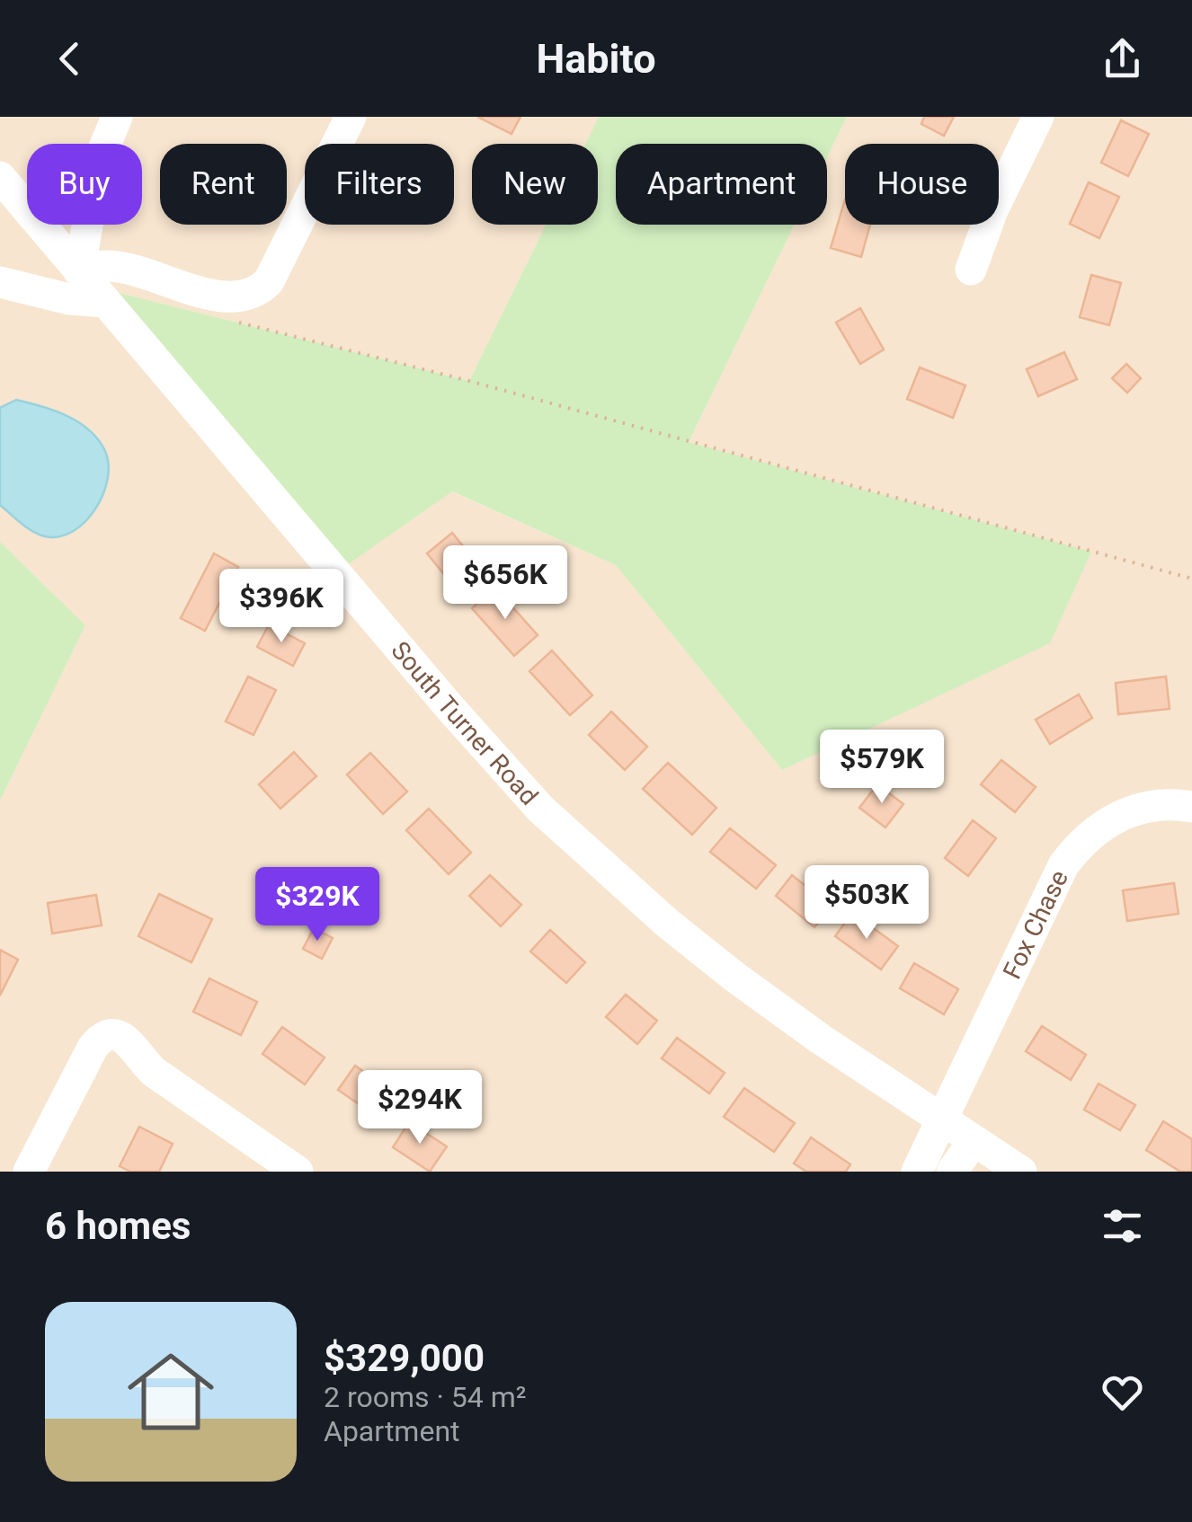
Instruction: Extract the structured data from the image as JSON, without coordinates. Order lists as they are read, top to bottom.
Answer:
{
  "streets": {
    "street": ["South Turner Road", "Fox Chase"]
  },
  "crossings": [
    ["South Turner Road", "Fox Chase"]
  ],
  "page": {
    "header": "Habito",
    "chip": [
      "Buy",
      "Rent",
      "Filters",
      "New",
      "Apartment",
      "House"
    ],
    "price": [
      "$656K",
      "$396K",
      "$579K",
      "$503K",
      "$329K",
      "$294K"
    ],
    "heading": "6 homes",
    "list": [
      {
        "name": "$329,000",
        "note": "2 rooms · 54 m² · Apartment"
      }
    ]
  }
}
